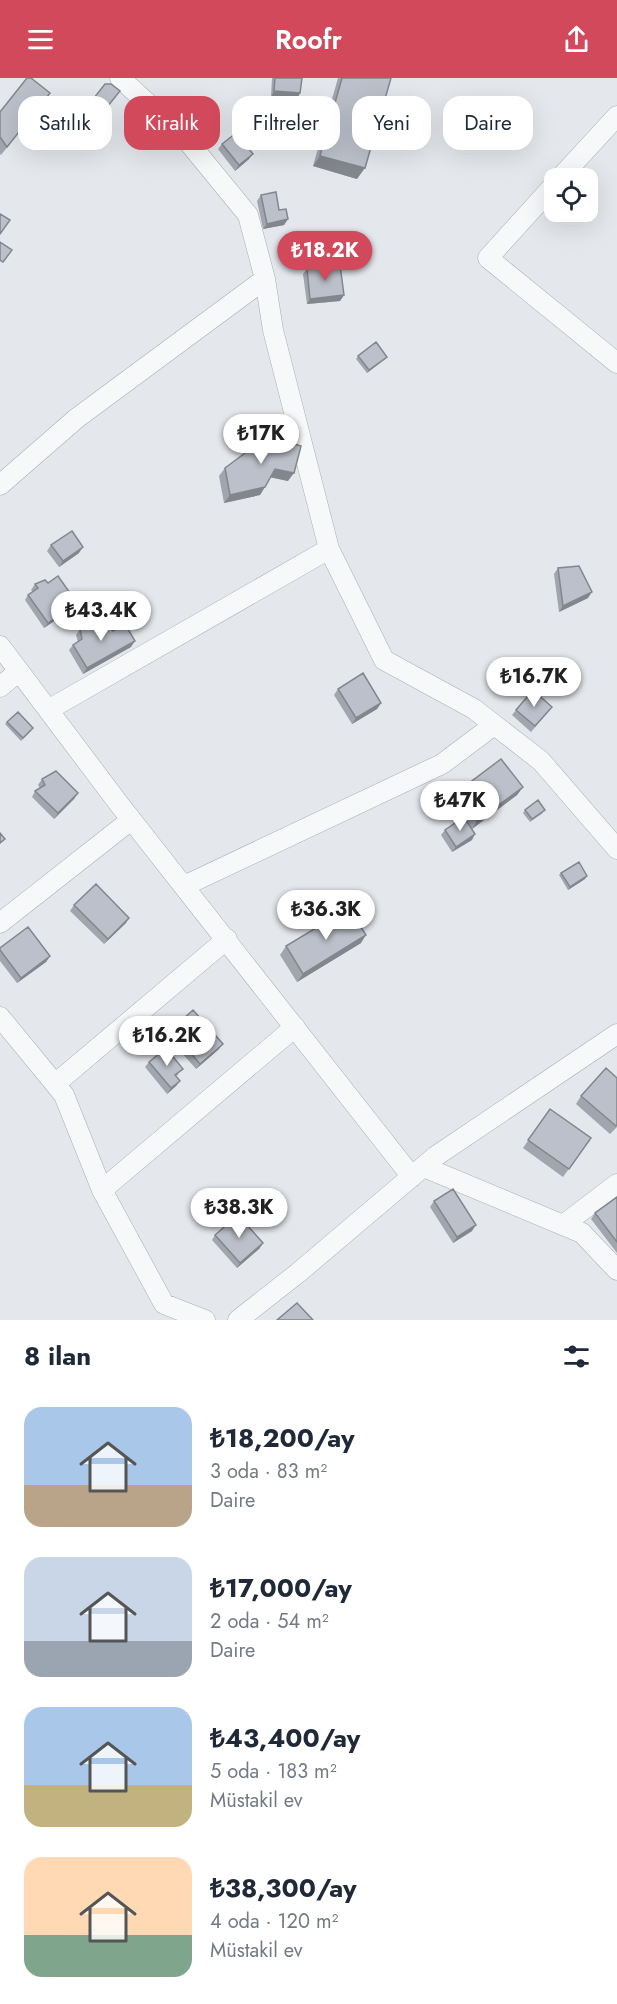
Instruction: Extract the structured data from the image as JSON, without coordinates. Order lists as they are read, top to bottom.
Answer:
{
  "page": {
    "header": "Roofr",
    "chip": [
      "Satılık",
      "Kiralık",
      "Filtreler",
      "Yeni",
      "Daire"
    ],
    "price": [
      "₺18.2K",
      "₺17K",
      "₺43.4K",
      "₺16.7K",
      "₺47K",
      "₺36.3K",
      "₺16.2K",
      "₺38.3K"
    ],
    "heading": "8 ilan",
    "list": [
      {
        "name": "₺18,200/ay",
        "note": "3 oda · 83 m² · Daire"
      },
      {
        "name": "₺17,000/ay",
        "note": "2 oda · 54 m² · Daire"
      },
      {
        "name": "₺43,400/ay",
        "note": "5 oda · 183 m² · Müstakil ev"
      },
      {
        "name": "₺38,300/ay",
        "note": "4 oda · 120 m² · Müstakil ev"
      }
    ]
  }
}
